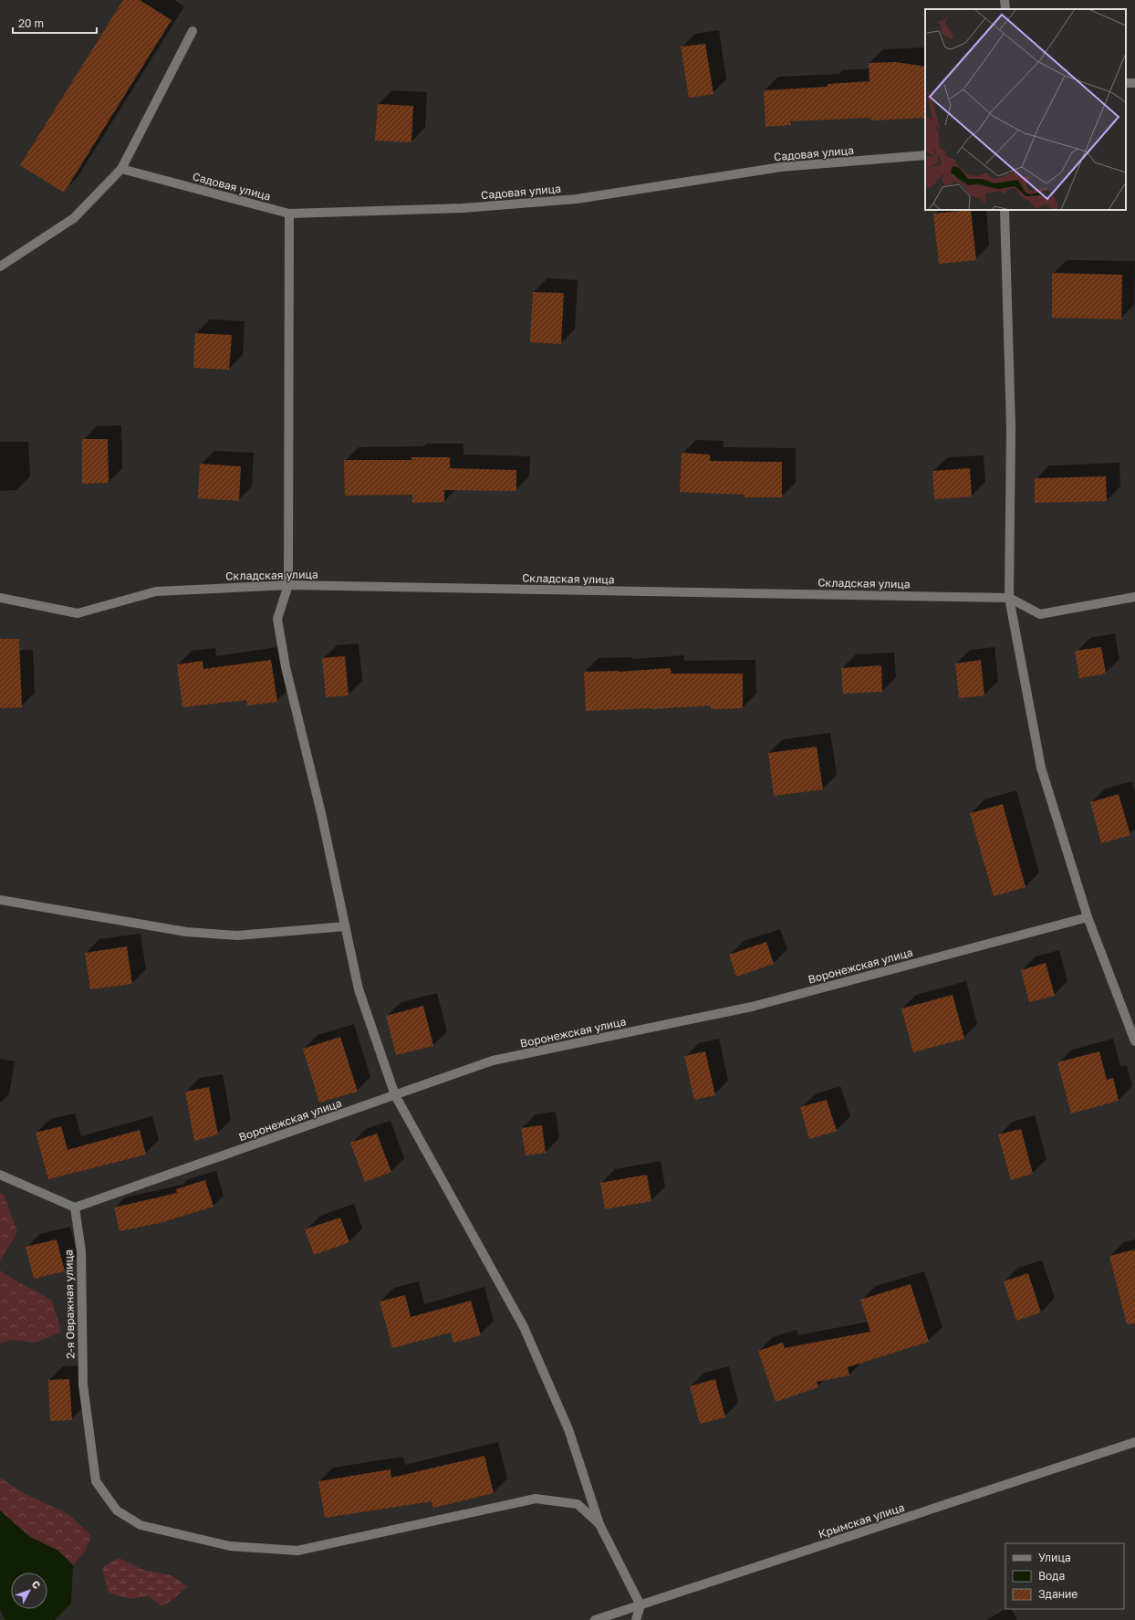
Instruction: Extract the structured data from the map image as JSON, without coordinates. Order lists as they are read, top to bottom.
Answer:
{
  "streets": {
    "street": [
      "Садовая улица",
      "Складская улица",
      "Воронежская улица",
      "2-я Овражная улица",
      "Крымская улица"
    ]
  },
  "crossings": [
    ["Воронежская улица", "2-я Овражная улица"]
  ],
  "legend": ["Улица", "Вода", "Здание"],
  "scale_bar": "20 m",
  "north": "top right"
}
